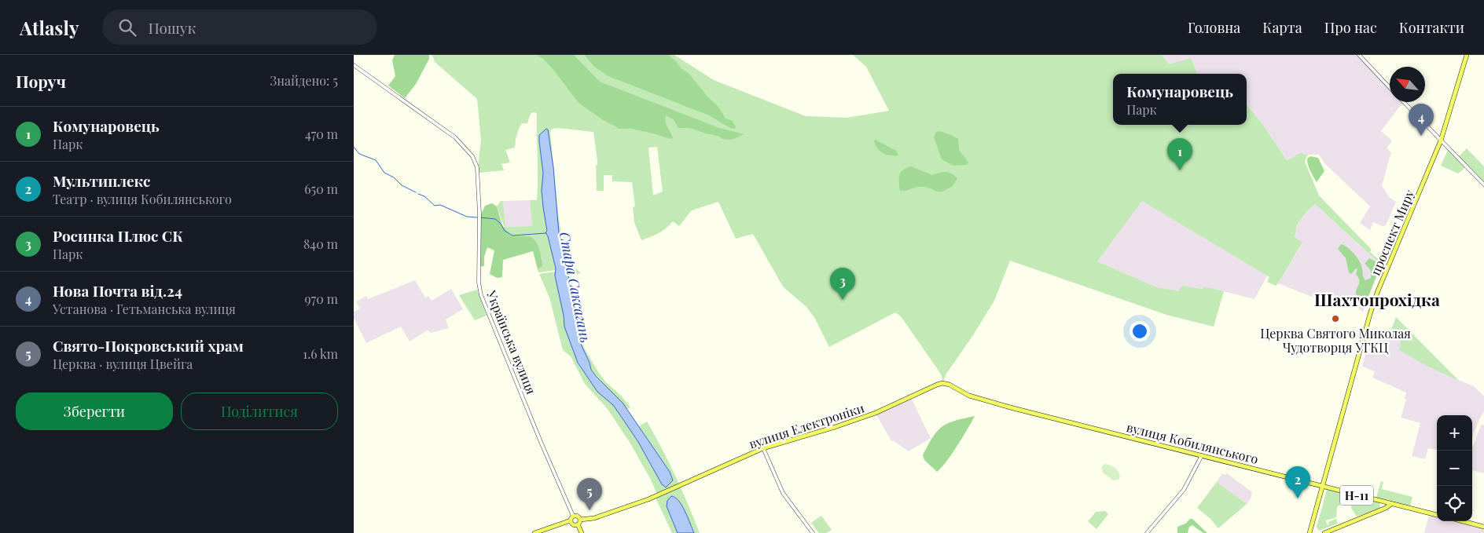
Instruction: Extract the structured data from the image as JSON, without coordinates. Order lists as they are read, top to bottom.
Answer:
{
  "streets": {
    "main road": [
      "проспект Миру",
      "вулиця Електроніки",
      "вулиця Кобилянського",
      "Н-11"
    ],
    "street": ["Українська вулиця"]
  },
  "crossings": [
    ["проспект Миру", "вулиця Кобилянського"],
    ["Українська вулиця", "вулиця Електроніки"],
    ["вулиця Електроніки", "вулиця Кобилянського"],
    ["вулиця Кобилянського", "Н-11"]
  ],
  "districts": ["Шахтопрохідка"],
  "water": ["Стара Саксагань"],
  "places": ["Церква Святого Миколая Чудотворця УГКЦ"],
  "north": "top left",
  "page": {
    "header": "Atlasly",
    "search": "Пошук",
    "nav": [
      "Головна",
      "Карта",
      "Про нас",
      "Контакти"
    ],
    "heading": ["Поруч", "Знайдено: 5"],
    "popup": ["Комунаровець", "Парк"],
    "pins": [
      "4",
      "1",
      "3",
      "2",
      "5"
    ],
    "list": [
      {
        "mark": "1",
        "name": "Комунаровець",
        "note": "Парк",
        "value": "470 m"
      },
      {
        "mark": "2",
        "name": "Мультиплекс",
        "note": "Театр · вулиця Кобилянського",
        "value": "650 m"
      },
      {
        "mark": "3",
        "name": "Росинка Плюс СК",
        "note": "Парк",
        "value": "840 m"
      },
      {
        "mark": "4",
        "name": "Нова Почта від.24",
        "note": "Установа · Гетьманська вулиця",
        "value": "970 m"
      },
      {
        "mark": "5",
        "name": "Свято-Покровський храм",
        "note": "Церква · вулиця Цвейга",
        "value": "1.6 km"
      }
    ],
    "buttons": ["Зберегти", "Поділитися"],
    "map_buttons": ["+", "−"]
  }
}
